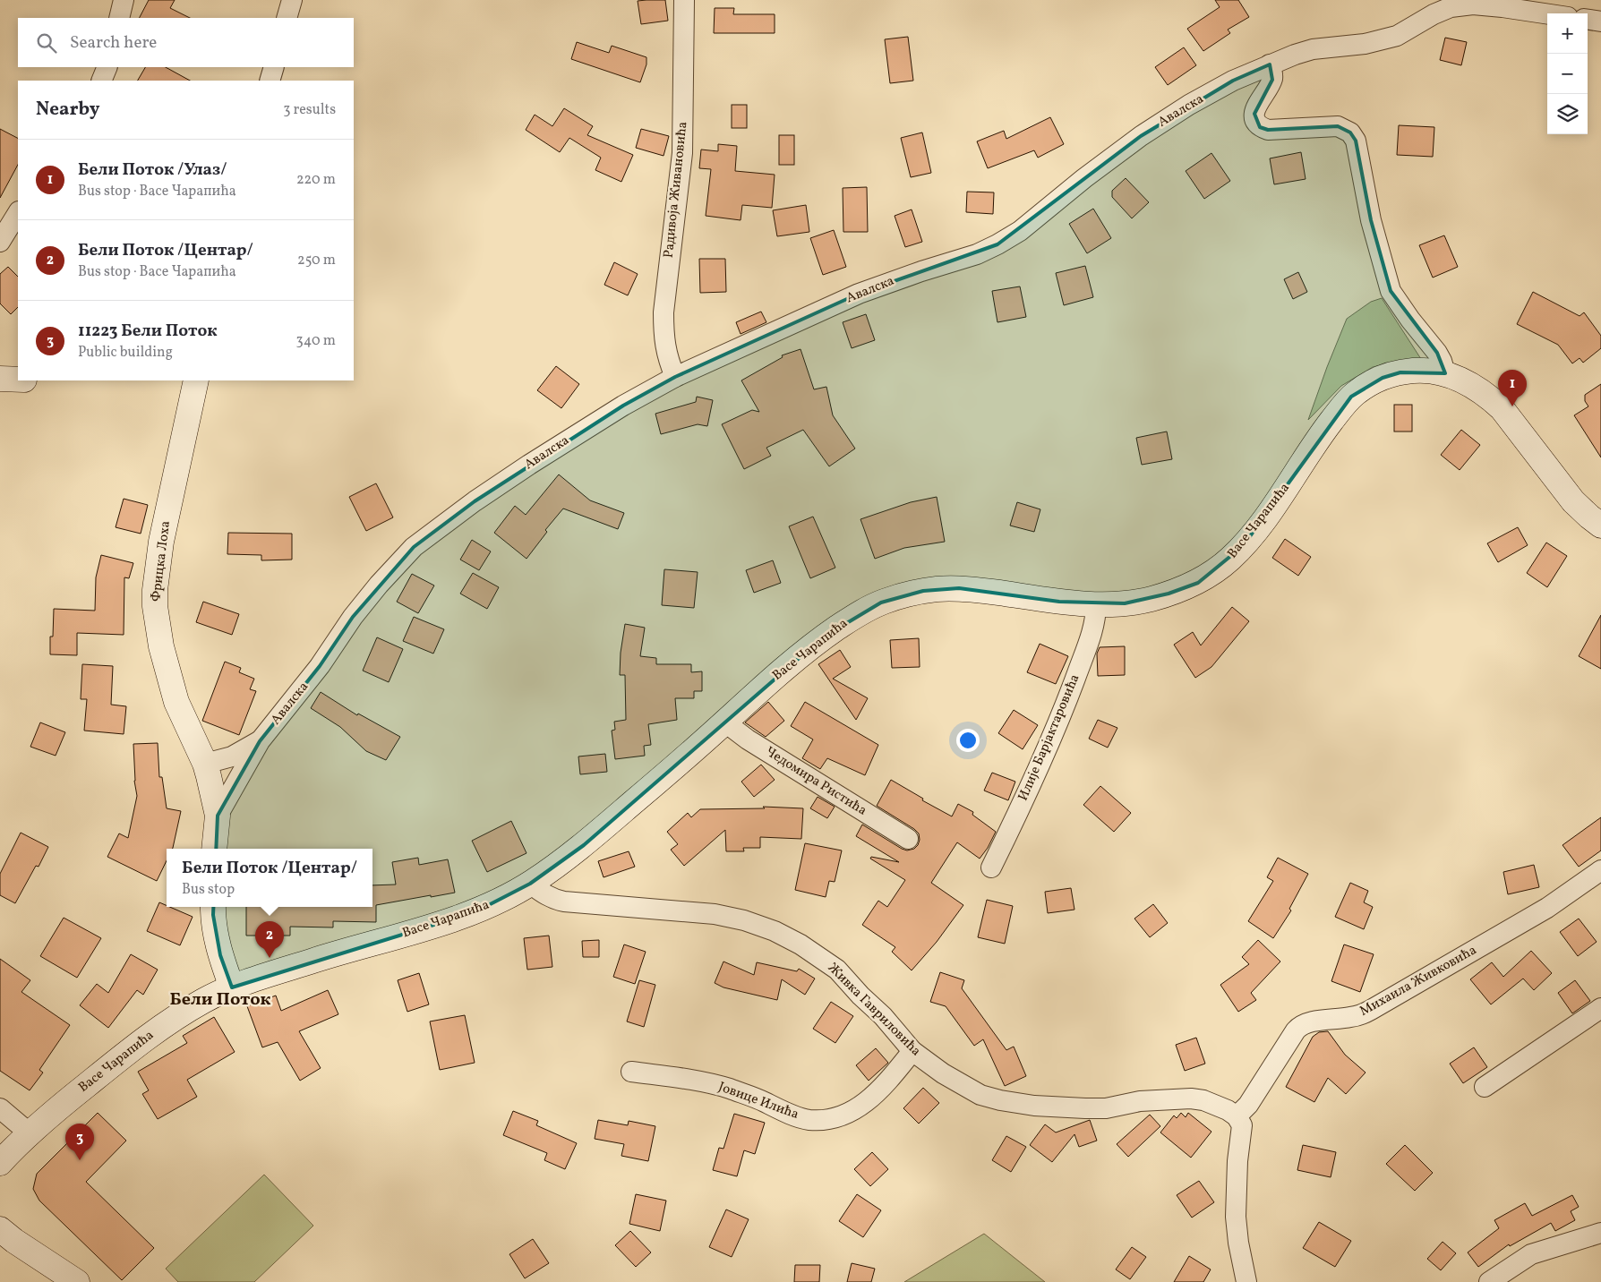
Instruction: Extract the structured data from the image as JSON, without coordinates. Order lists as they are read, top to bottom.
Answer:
{
  "streets": {
    "street": [
      "Авалска",
      "Радивоја Живановића",
      "Васе Чарапића",
      "Фрицка Лоха",
      "Илије Барјактаровића",
      "Чедомира Ристића",
      "Михаила Живковића",
      "Живка Гавриловића",
      "Јовице Илића"
    ]
  },
  "crossings": [
    ["Авалска", "Радивоја Живановића"],
    ["Авалска", "Фрицка Лоха"],
    ["Васе Чарапића", "Илије Барјактаровића"],
    ["Васе Чарапића", "Чедомира Ристића"],
    ["Васе Чарапића", "Живка Гавриловића"],
    ["Михаила Живковића", "Живка Гавриловића"],
    ["Живка Гавриловића", "Јовице Илића"]
  ],
  "districts": ["Бели Поток"],
  "page": {
    "map_buttons": ["+", "−"],
    "search": "Search here",
    "heading": ["Nearby", "3 results"],
    "list": [
      {
        "mark": "1",
        "name": "Бели Поток /Улаз/",
        "note": "Bus stop · Васе Чарапића",
        "value": "220 m"
      },
      {
        "mark": "2",
        "name": "Бели Поток /Центар/",
        "note": "Bus stop · Васе Чарапића",
        "value": "250 m"
      },
      {
        "mark": "3",
        "name": "11223 Бели Поток",
        "note": "Public building",
        "value": "340 m"
      }
    ],
    "pins": ["1", "2", "3"],
    "popup": ["Бели Поток /Центар/", "Bus stop"]
  }
}
